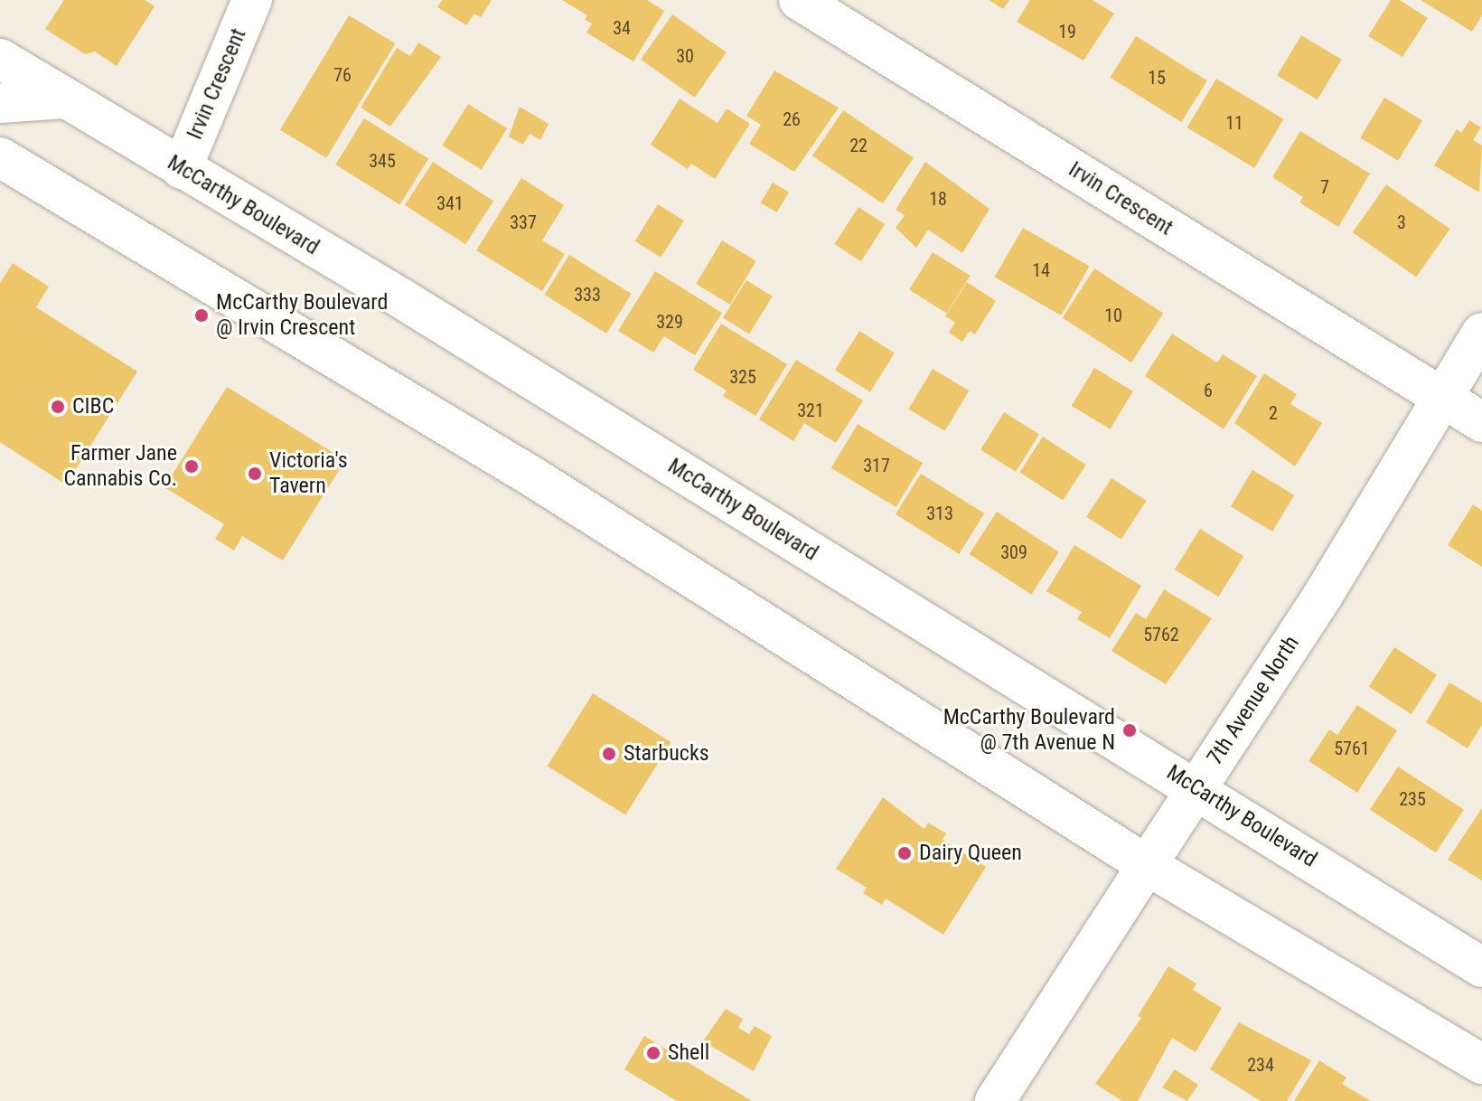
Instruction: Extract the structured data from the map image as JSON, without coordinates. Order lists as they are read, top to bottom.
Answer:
{
  "streets": {
    "main road": ["Irvin Crescent", "McCarthy Boulevard", "7th Avenue North"]
  },
  "crossings": [
    ["Irvin Crescent", "McCarthy Boulevard"],
    ["Irvin Crescent", "7th Avenue North"],
    ["McCarthy Boulevard", "7th Avenue North"]
  ],
  "places": [
    "McCarthy Boulevard @ Irvin Crescent",
    "CIBC",
    "Farmer Jane Cannabis Co.",
    "Victoria's Tavern",
    "McCarthy Boulevard @ 7th Avenue N",
    "Starbucks",
    "Dairy Queen",
    "Shell"
  ],
  "house_numbers": [
    "34",
    "19",
    "30",
    "76",
    "15",
    "26",
    "11",
    "22",
    "345",
    "7",
    "18",
    "341",
    "337",
    "3",
    "14",
    "333",
    "10",
    "329",
    "325",
    "6",
    "321",
    "2",
    "317",
    "313",
    "309",
    "5762",
    "5761",
    "235",
    "234"
  ]
}
